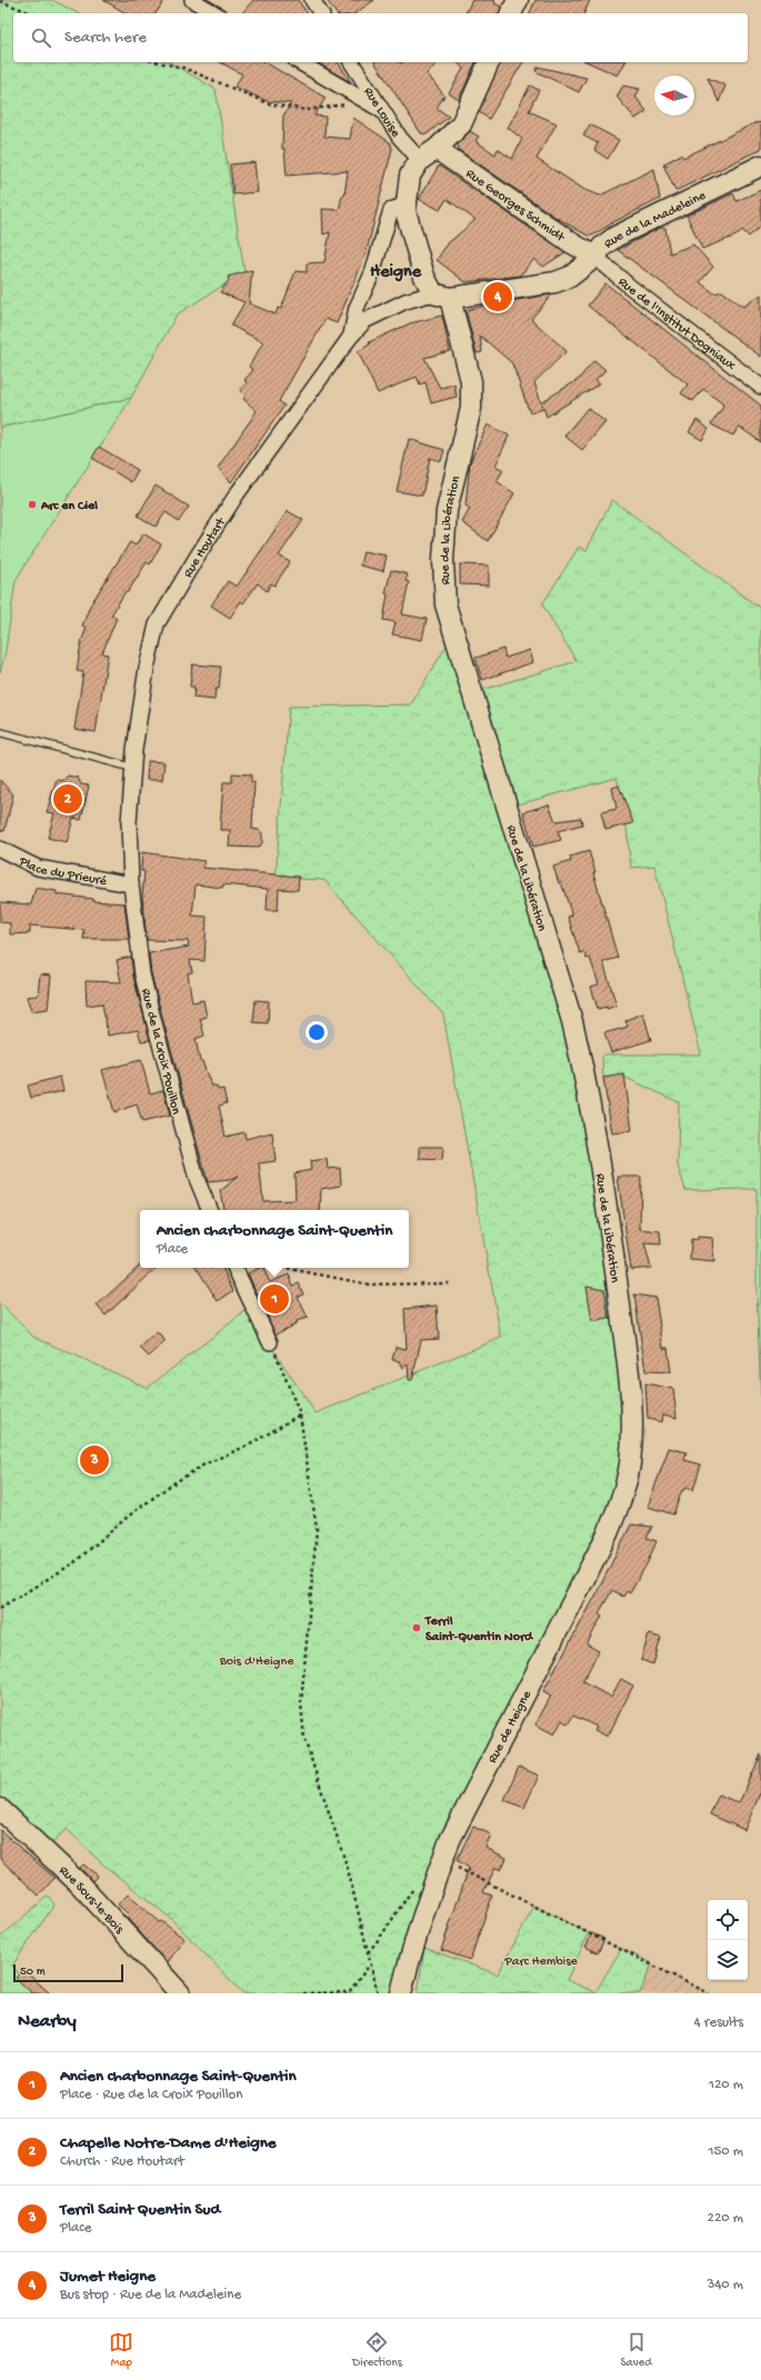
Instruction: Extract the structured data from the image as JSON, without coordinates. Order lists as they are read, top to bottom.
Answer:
{
  "streets": {
    "street": [
      "Rue Louise",
      "Rue Georges Schmidt",
      "Rue de la Madeleine",
      "Rue de l'Institut Dogniaux",
      "Rue de la Libération",
      "Rue Houtart",
      "Place du Prieuré",
      "Rue de la Croix Pouillon",
      "Rue de Heigne",
      "Rue Sous-le-Bois"
    ]
  },
  "crossings": [
    ["Rue Georges Schmidt", "Rue de la Madeleine"],
    ["Rue Georges Schmidt", "Rue de l'Institut Dogniaux"],
    ["Rue de la Madeleine", "Rue de l'Institut Dogniaux"],
    ["Rue de la Madeleine", "Rue de la Libération"],
    ["Rue de la Madeleine", "Rue Houtart"],
    ["Rue de la Libération", "Rue Houtart"],
    ["Rue de la Libération", "Rue de Heigne"],
    ["Rue Houtart", "Place du Prieuré"],
    ["Rue Houtart", "Rue de la Croix Pouillon"],
    ["Place du Prieuré", "Rue de la Croix Pouillon"]
  ],
  "districts": ["Heigne"],
  "parks": ["Bois d'Heigne", "Parc Hembise"],
  "places": ["Arc en Ciel", "Terril Saint-Quentin Nord"],
  "scale_bar": "50 m",
  "north": "left",
  "page": {
    "search": "Search here",
    "pins": [
      "4",
      "2",
      "1",
      "3"
    ],
    "popup": ["Ancien charbonnage Saint-Quentin", "Place"],
    "scale": "50 m",
    "heading": ["Nearby", "4 results"],
    "list": [
      {
        "mark": "1",
        "name": "Ancien charbonnage Saint-Quentin",
        "note": "Place · Rue de la Croix Pouillon",
        "value": "120 m"
      },
      {
        "mark": "2",
        "name": "Chapelle Notre-Dame d'Heigne",
        "note": "Church · Rue Houtart",
        "value": "150 m"
      },
      {
        "mark": "3",
        "name": "Terril Saint Quentin Sud",
        "note": "Place",
        "value": "220 m"
      },
      {
        "mark": "4",
        "name": "Jumet Heigne",
        "note": "Bus stop · Rue de la Madeleine",
        "value": "340 m"
      }
    ],
    "nav": ["Map", "Directions", "Saved"]
  }
}
